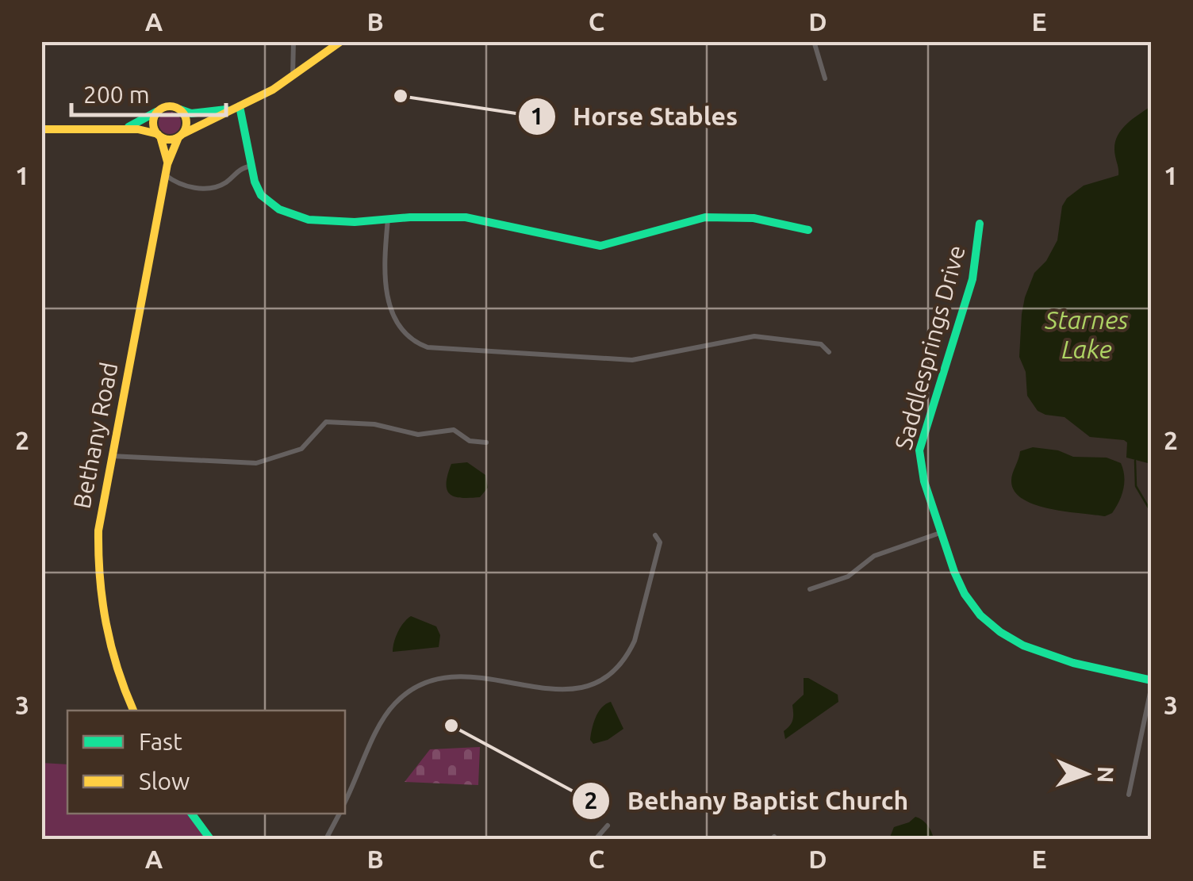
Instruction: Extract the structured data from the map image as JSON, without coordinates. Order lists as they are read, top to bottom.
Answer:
{
  "streets": {
    "street": ["Saddlesprings Drive", "Bethany Road"]
  },
  "water": ["Starnes Lake"],
  "places": ["Horse Stables", "Bethany Baptist Church"],
  "legend": ["Fast", "Slow"],
  "scale_bar": "200 m",
  "north": "right",
  "grid": {
    "columns": [
      "A",
      "B",
      "C",
      "D",
      "E"
    ],
    "rows": ["1", "2", "3"]
  }
}
